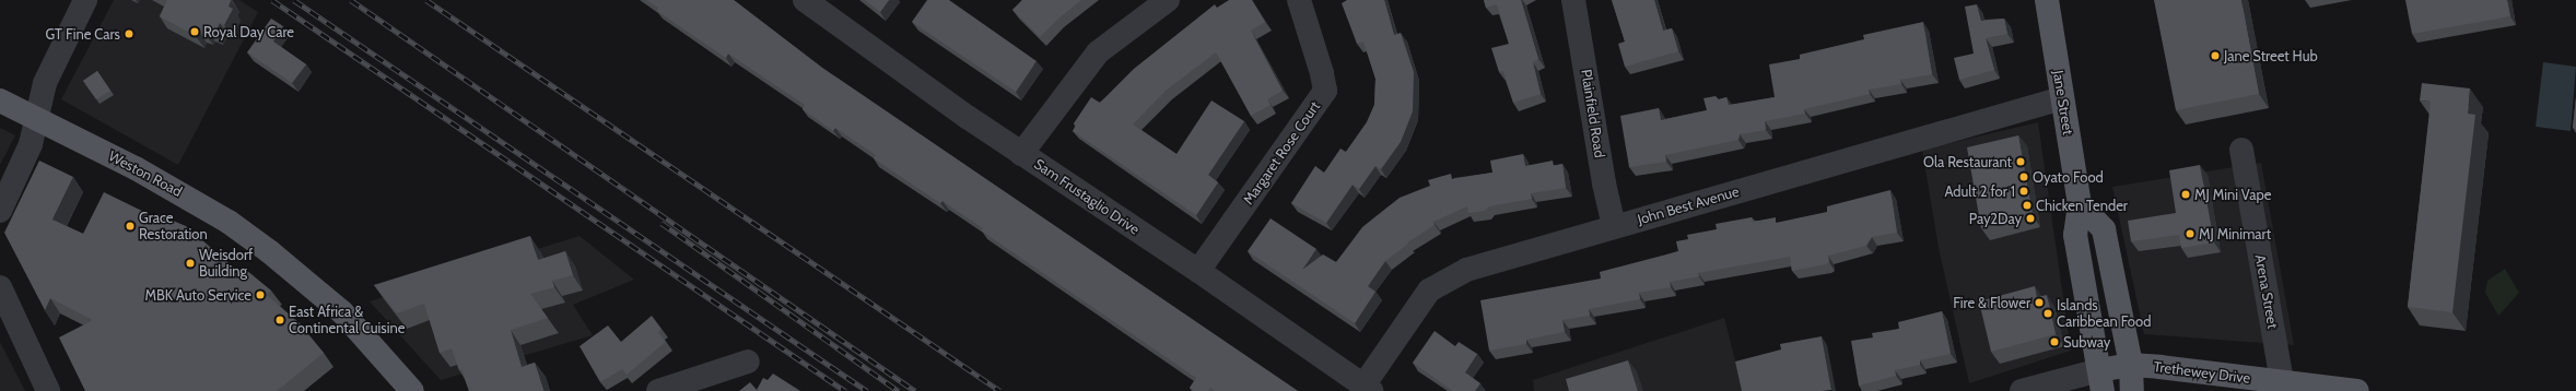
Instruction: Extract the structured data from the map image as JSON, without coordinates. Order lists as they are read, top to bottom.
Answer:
{
  "streets": {
    "main road": ["Jane Street", "Weston Road", "Trethewey Drive"],
    "street": [
      "Plainfield Road",
      "Margaret Rose Court",
      "Sam Frustaglio Drive",
      "John Best Avenue",
      "Arena Street"
    ]
  },
  "crossings": [
    ["Jane Street", "John Best Avenue"],
    ["Jane Street", "Trethewey Drive"],
    ["Plainfield Road", "John Best Avenue"],
    ["Margaret Rose Court", "Sam Frustaglio Drive"],
    ["Sam Frustaglio Drive", "John Best Avenue"],
    ["Arena Street", "Trethewey Drive"]
  ],
  "places": [
    "Royal Day Care",
    "GT Fine Cars",
    "Jane Street Hub",
    "Ola Restaurant",
    "Oyato Food",
    "Adult 2 for 1",
    "MJ Mini Vape",
    "Chicken Tender",
    "Pay2Day",
    "Grace Restoration",
    "MJ Minimart",
    "Weisdorf Building",
    "MBK Auto Service",
    "Fire & Flower",
    "Islands Caribbean Food",
    "East Africa & Continental Cuisine",
    "Subway"
  ]
}
